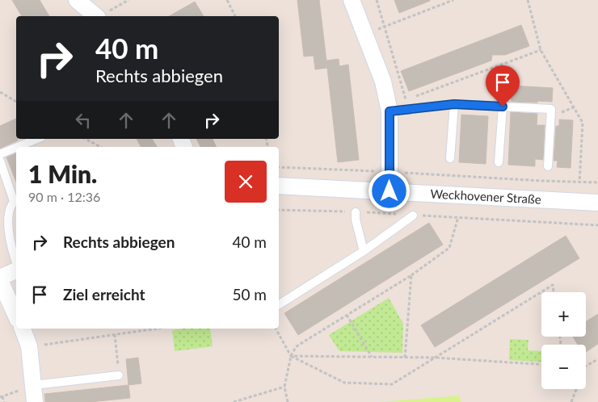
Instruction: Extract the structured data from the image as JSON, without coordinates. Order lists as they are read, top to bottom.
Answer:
{
  "streets": {
    "street": ["Weckhovener Straße"]
  },
  "page": {
    "turn": ["40 m", "Rechts abbiegen"],
    "heading": ["1 Min.", "90 m · 12:36"],
    "list": [
      {
        "name": "Rechts abbiegen",
        "value": "40 m"
      },
      {
        "name": "Ziel erreicht",
        "value": "50 m"
      }
    ],
    "map_buttons": ["+", "−"]
  }
}
